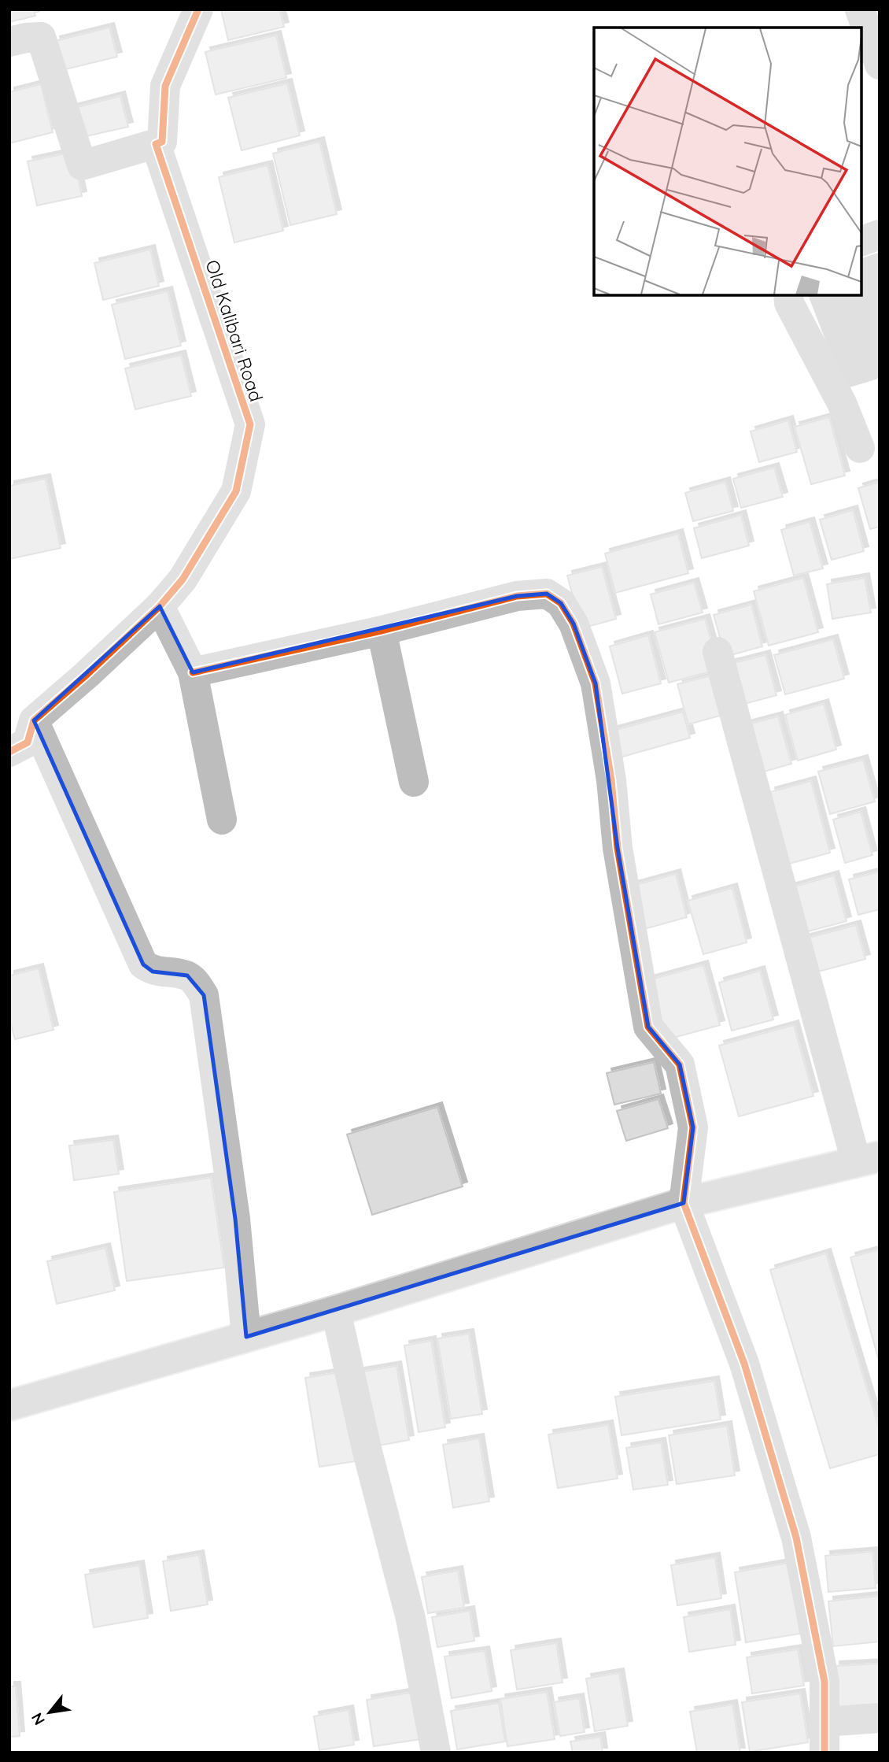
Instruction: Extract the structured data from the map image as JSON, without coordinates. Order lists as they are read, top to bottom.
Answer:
{
  "streets": {
    "main road": ["Old Kalibari Road"]
  },
  "north": "bottom left"
}
